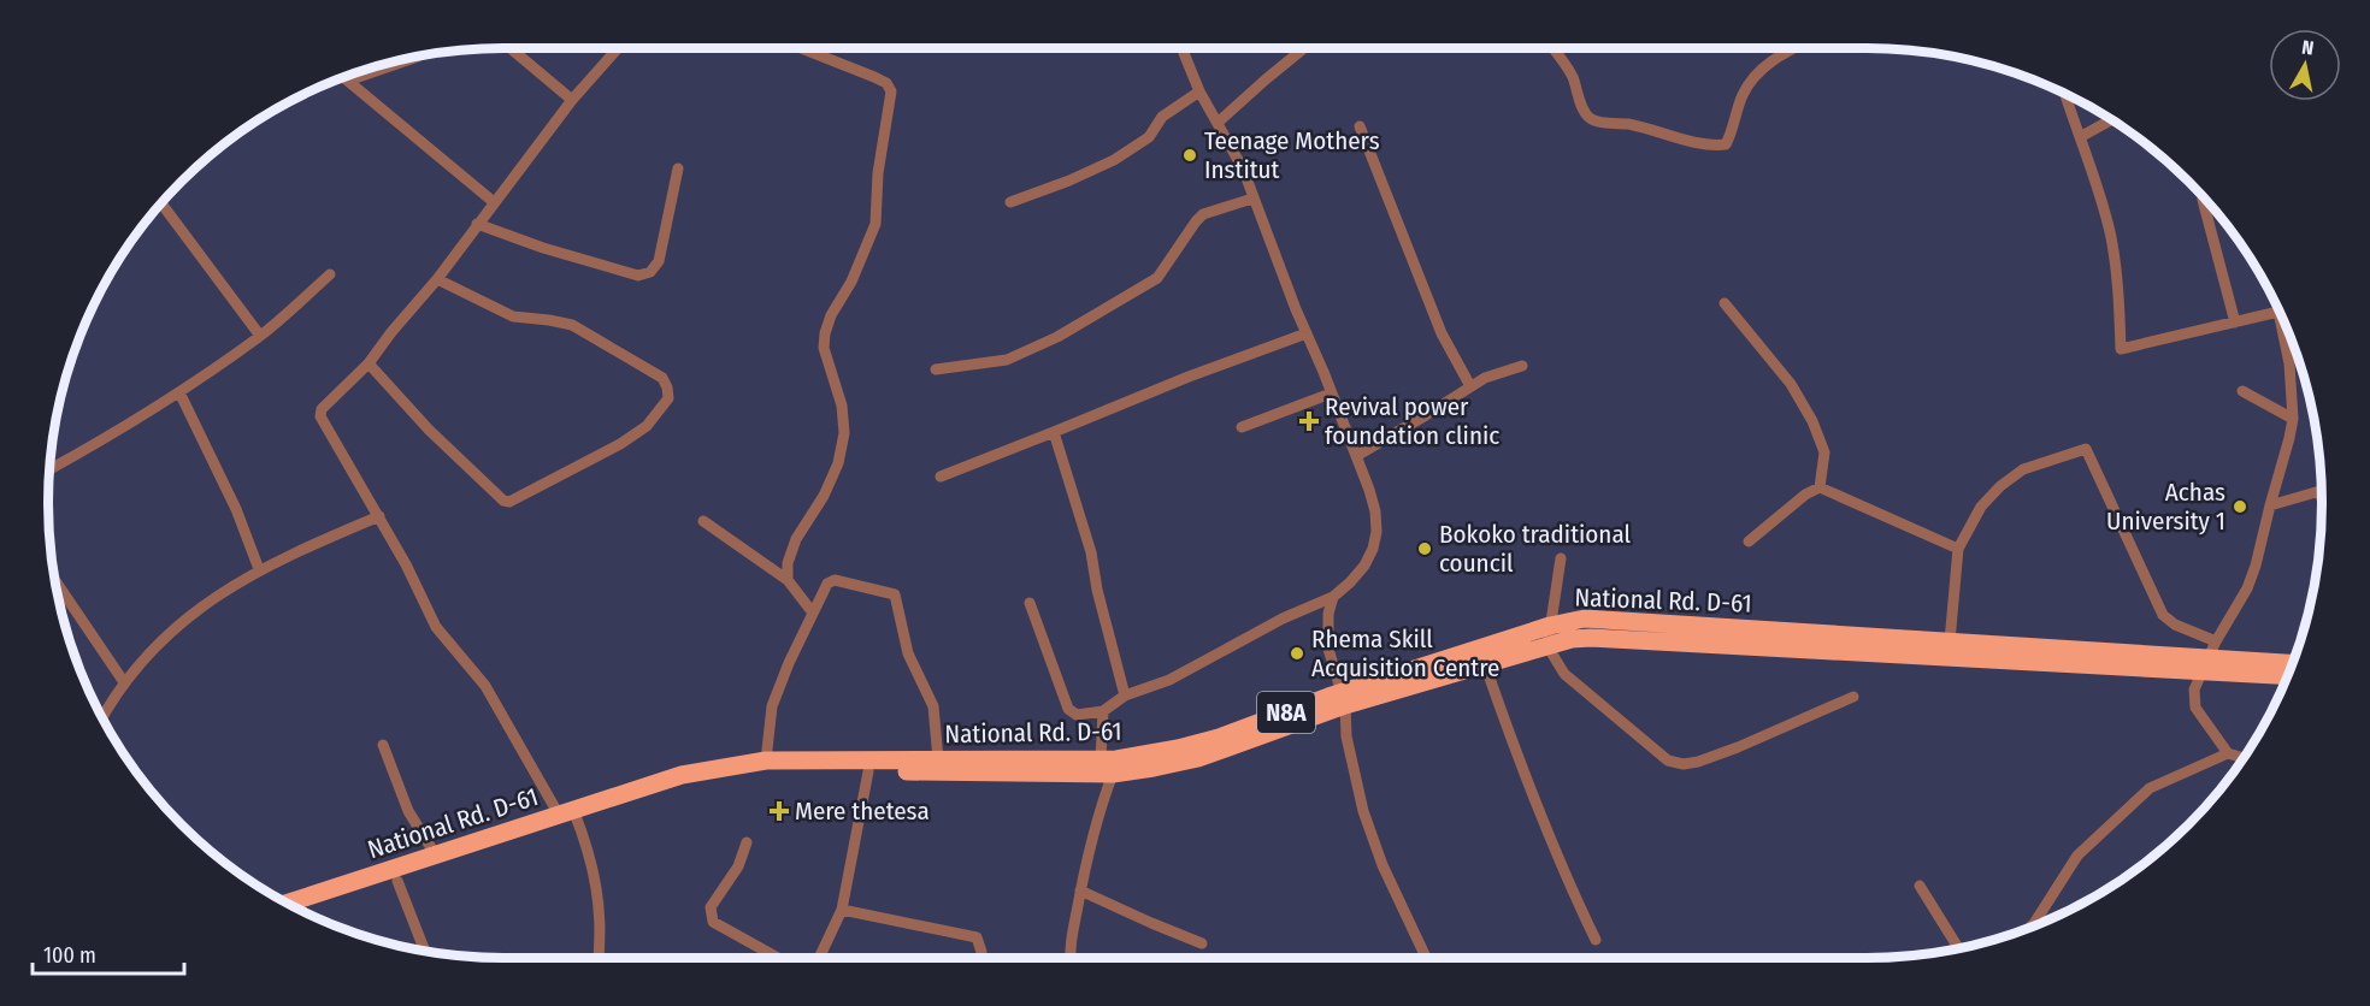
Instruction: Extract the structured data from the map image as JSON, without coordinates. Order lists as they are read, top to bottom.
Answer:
{
  "streets": {
    "highway": ["National Rd. D-61", "N8A"]
  },
  "places": {
    "other": [
      "Teenage Mothers Institut",
      "Achas University 1",
      "Bokoko traditional council",
      "Rhema Skill Acquisition Centre"
    ],
    "health": ["Revival power foundation clinic", "Mere thetesa"]
  },
  "scale_bar": "100 m",
  "north": "top"
}
